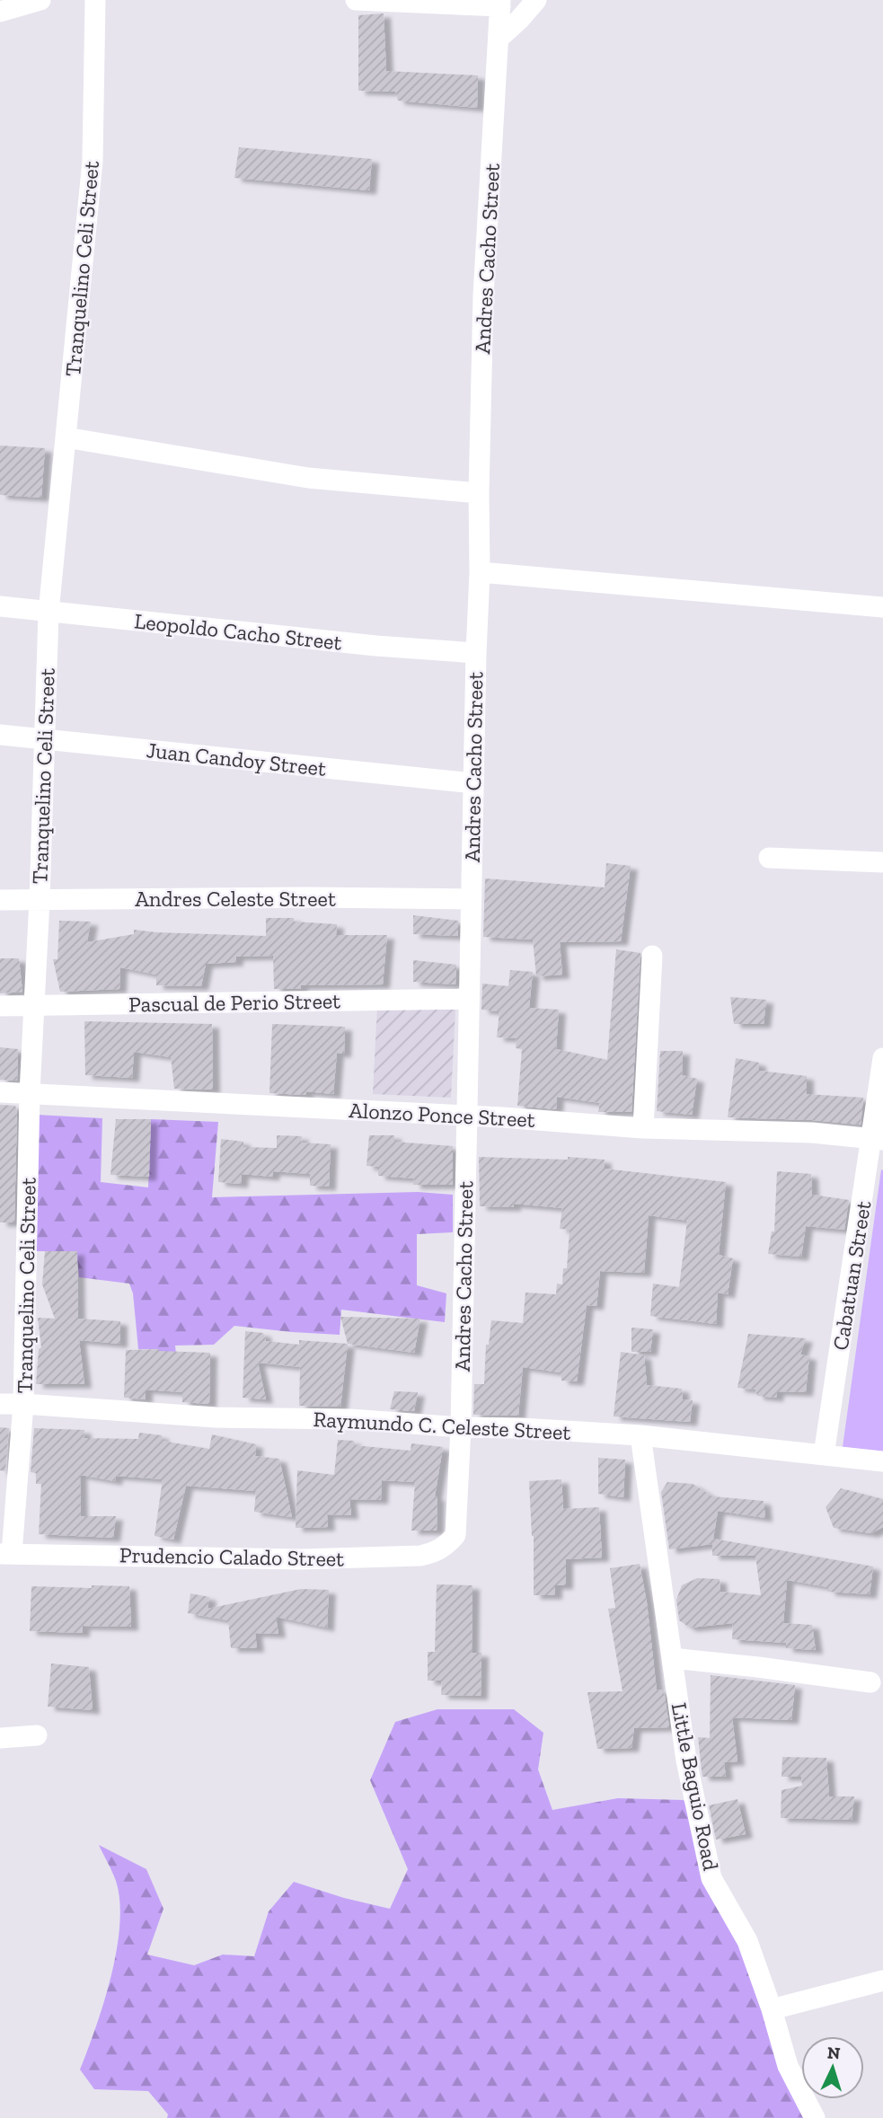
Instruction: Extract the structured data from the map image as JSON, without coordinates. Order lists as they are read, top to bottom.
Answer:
{
  "streets": {
    "street": [
      "Andres Cacho Street",
      "Tranquelino Celi Street",
      "Leopoldo Cacho Street",
      "Juan Candoy Street",
      "Andres Celeste Street",
      "Pascual de Perio Street",
      "Alonzo Ponce Street",
      "Cabatuan Street",
      "Raymundo C. Celeste Street",
      "Prudencio Calado Street",
      "Little Baguio Road"
    ]
  },
  "crossings": [
    ["Andres Cacho Street", "Leopoldo Cacho Street"],
    ["Andres Cacho Street", "Juan Candoy Street"],
    ["Andres Cacho Street", "Andres Celeste Street"],
    ["Andres Cacho Street", "Pascual de Perio Street"],
    ["Andres Cacho Street", "Alonzo Ponce Street"],
    ["Andres Cacho Street", "Raymundo C. Celeste Street"],
    ["Andres Cacho Street", "Prudencio Calado Street"],
    ["Tranquelino Celi Street", "Leopoldo Cacho Street"],
    ["Tranquelino Celi Street", "Juan Candoy Street"],
    ["Tranquelino Celi Street", "Andres Celeste Street"],
    ["Tranquelino Celi Street", "Pascual de Perio Street"],
    ["Tranquelino Celi Street", "Alonzo Ponce Street"],
    ["Tranquelino Celi Street", "Raymundo C. Celeste Street"],
    ["Tranquelino Celi Street", "Prudencio Calado Street"],
    ["Alonzo Ponce Street", "Cabatuan Street"],
    ["Cabatuan Street", "Raymundo C. Celeste Street"],
    ["Raymundo C. Celeste Street", "Little Baguio Road"]
  ],
  "north": "top"
}
